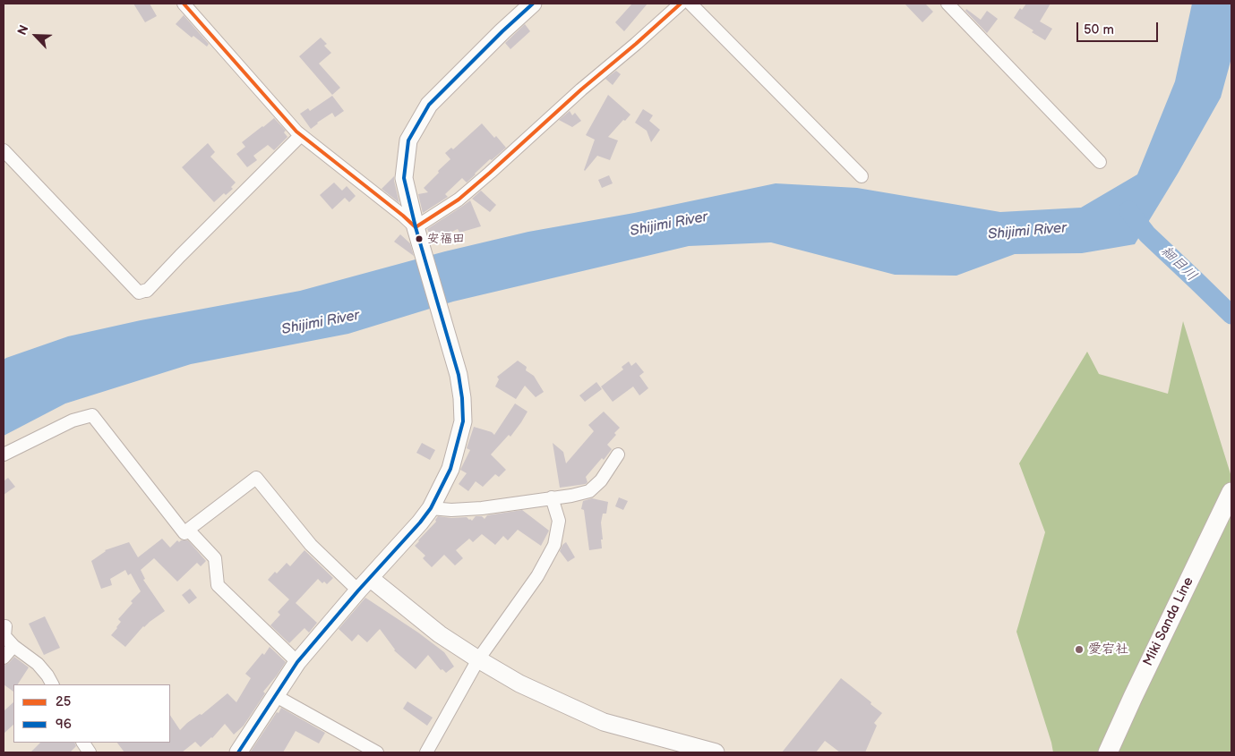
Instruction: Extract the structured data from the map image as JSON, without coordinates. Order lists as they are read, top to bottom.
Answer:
{
  "streets": {
    "main road": ["Miki Sanda Line"]
  },
  "water": ["Shijimi River", "細目川"],
  "places": ["安福田", "愛宕社"],
  "lines": ["transit line 25", "transit line 96"],
  "legend": ["25", "96"],
  "scale_bar": "50 m",
  "north": "top left"
}
